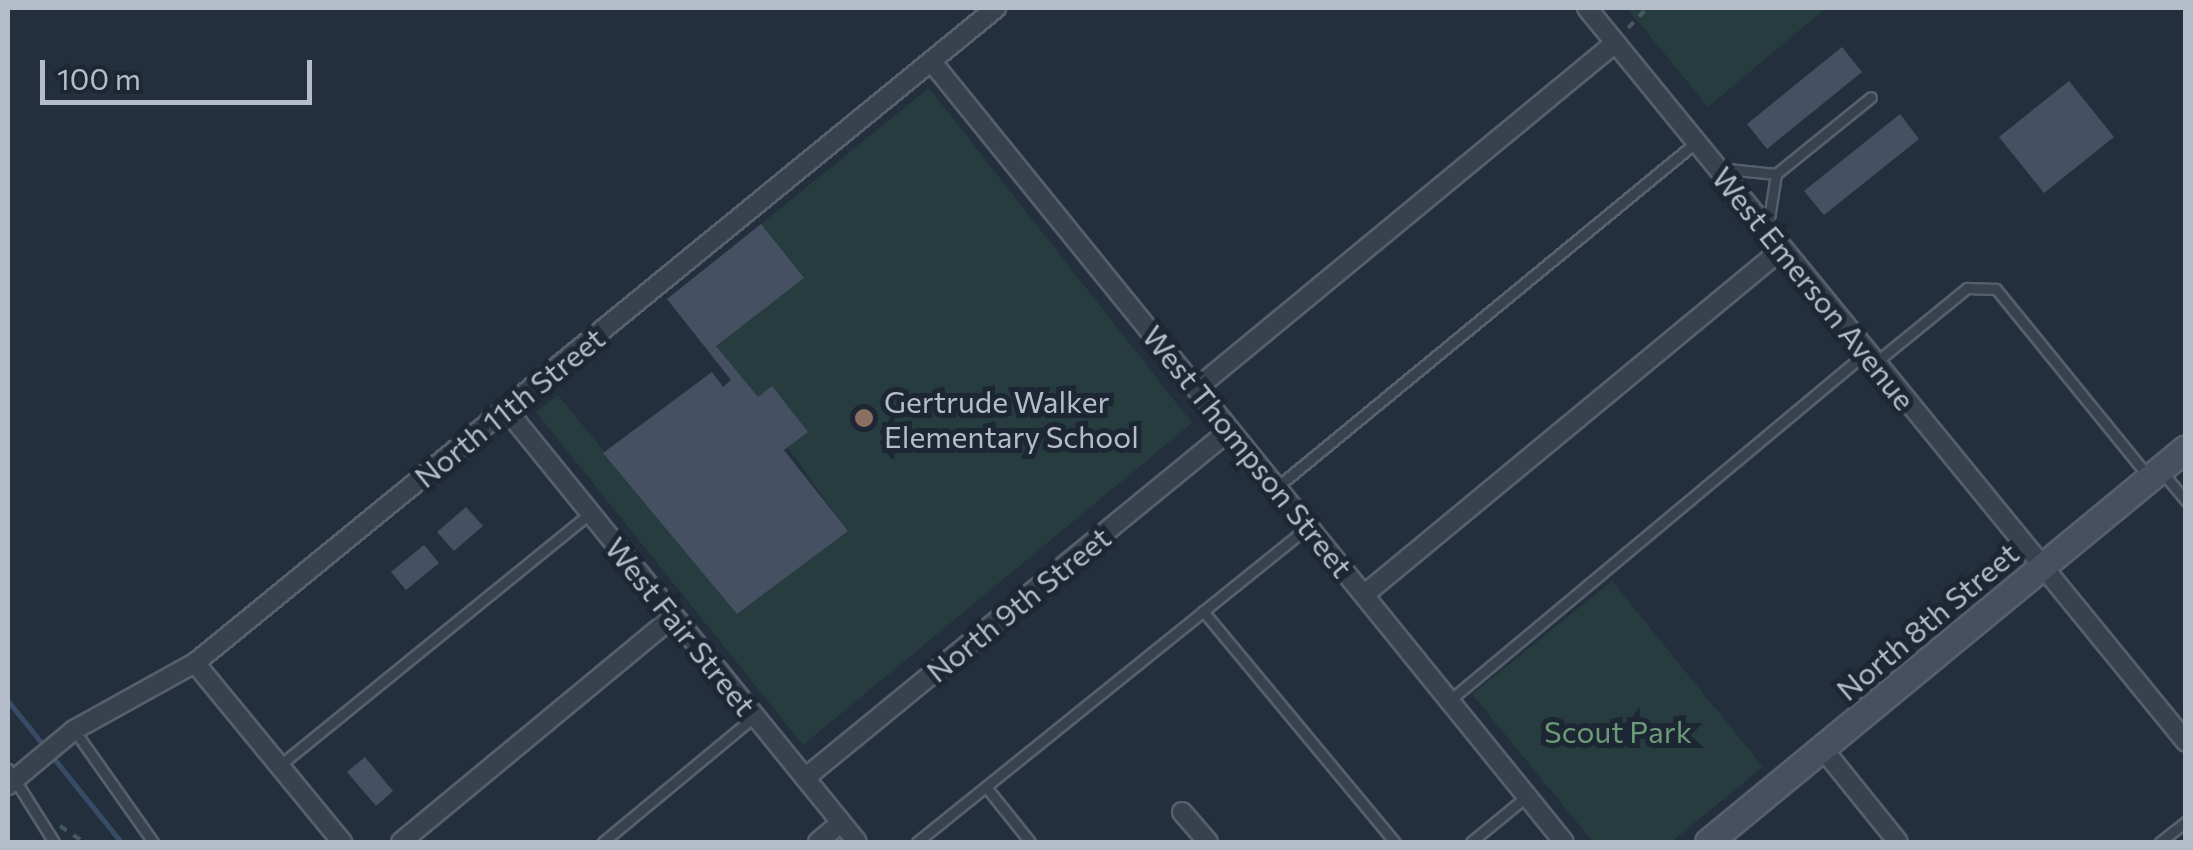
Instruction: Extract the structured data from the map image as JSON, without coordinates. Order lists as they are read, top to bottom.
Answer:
{
  "streets": {
    "street": [
      "West Emerson Avenue",
      "North 11th Street",
      "West Thompson Street",
      "North 9th Street",
      "North 8th Street",
      "West Fair Street"
    ]
  },
  "crossings": [
    ["West Emerson Avenue", "North 8th Street"],
    ["North 11th Street", "West Thompson Street"],
    ["North 11th Street", "West Fair Street"],
    ["West Thompson Street", "North 9th Street"],
    ["North 9th Street", "West Fair Street"]
  ],
  "parks": ["Scout Park"],
  "places": ["Gertrude Walker Elementary School"],
  "scale_bar": "100 m"
}
